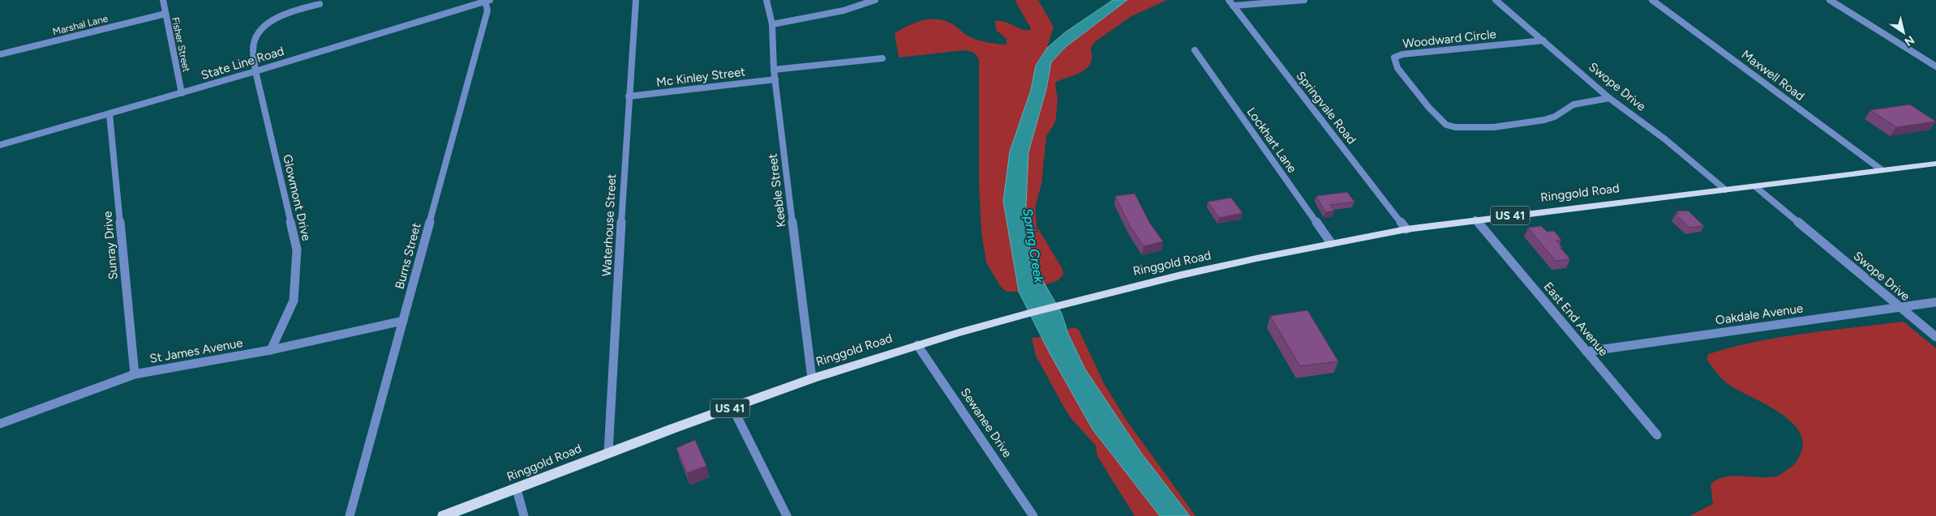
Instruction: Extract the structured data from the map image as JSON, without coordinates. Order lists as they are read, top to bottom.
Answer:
{
  "streets": {
    "main road": ["Ringgold Road", "US 41"],
    "street": [
      "Marshal Lane",
      "Woodward Circle",
      "Fisher Street",
      "State Line Road",
      "Maxwell Road",
      "Mc Kinley Street",
      "Swope Drive",
      "Springvale Road",
      "Lockhart Lane",
      "Keeble Street",
      "Glowmont Drive",
      "Waterhouse Street",
      "Sunray Drive",
      "Burns Street",
      "Oakdale Avenue",
      "East End Avenue",
      "St James Avenue",
      "Sewanee Drive"
    ]
  },
  "crossings": [
    ["Marshal Lane", "Fisher Street"],
    ["Woodward Circle", "Swope Drive"],
    ["Fisher Street", "State Line Road"],
    ["State Line Road", "Glowmont Drive"],
    ["State Line Road", "Sunray Drive"],
    ["State Line Road", "Burns Street"],
    ["Maxwell Road", "Ringgold Road"],
    ["Mc Kinley Street", "Keeble Street"],
    ["Mc Kinley Street", "Waterhouse Street"],
    ["Swope Drive", "Ringgold Road"],
    ["Swope Drive", "Oakdale Avenue"],
    ["Springvale Road", "Ringgold Road"],
    ["Lockhart Lane", "Ringgold Road"],
    ["Keeble Street", "Ringgold Road"],
    ["Ringgold Road", "Waterhouse Street"],
    ["Ringgold Road", "East End Avenue"],
    ["Ringgold Road", "Sewanee Drive"],
    ["Glowmont Drive", "St James Avenue"],
    ["Sunray Drive", "St James Avenue"],
    ["Burns Street", "St James Avenue"],
    ["Oakdale Avenue", "East End Avenue"]
  ],
  "water": ["Spring Creek"],
  "north": "bottom right"
}
